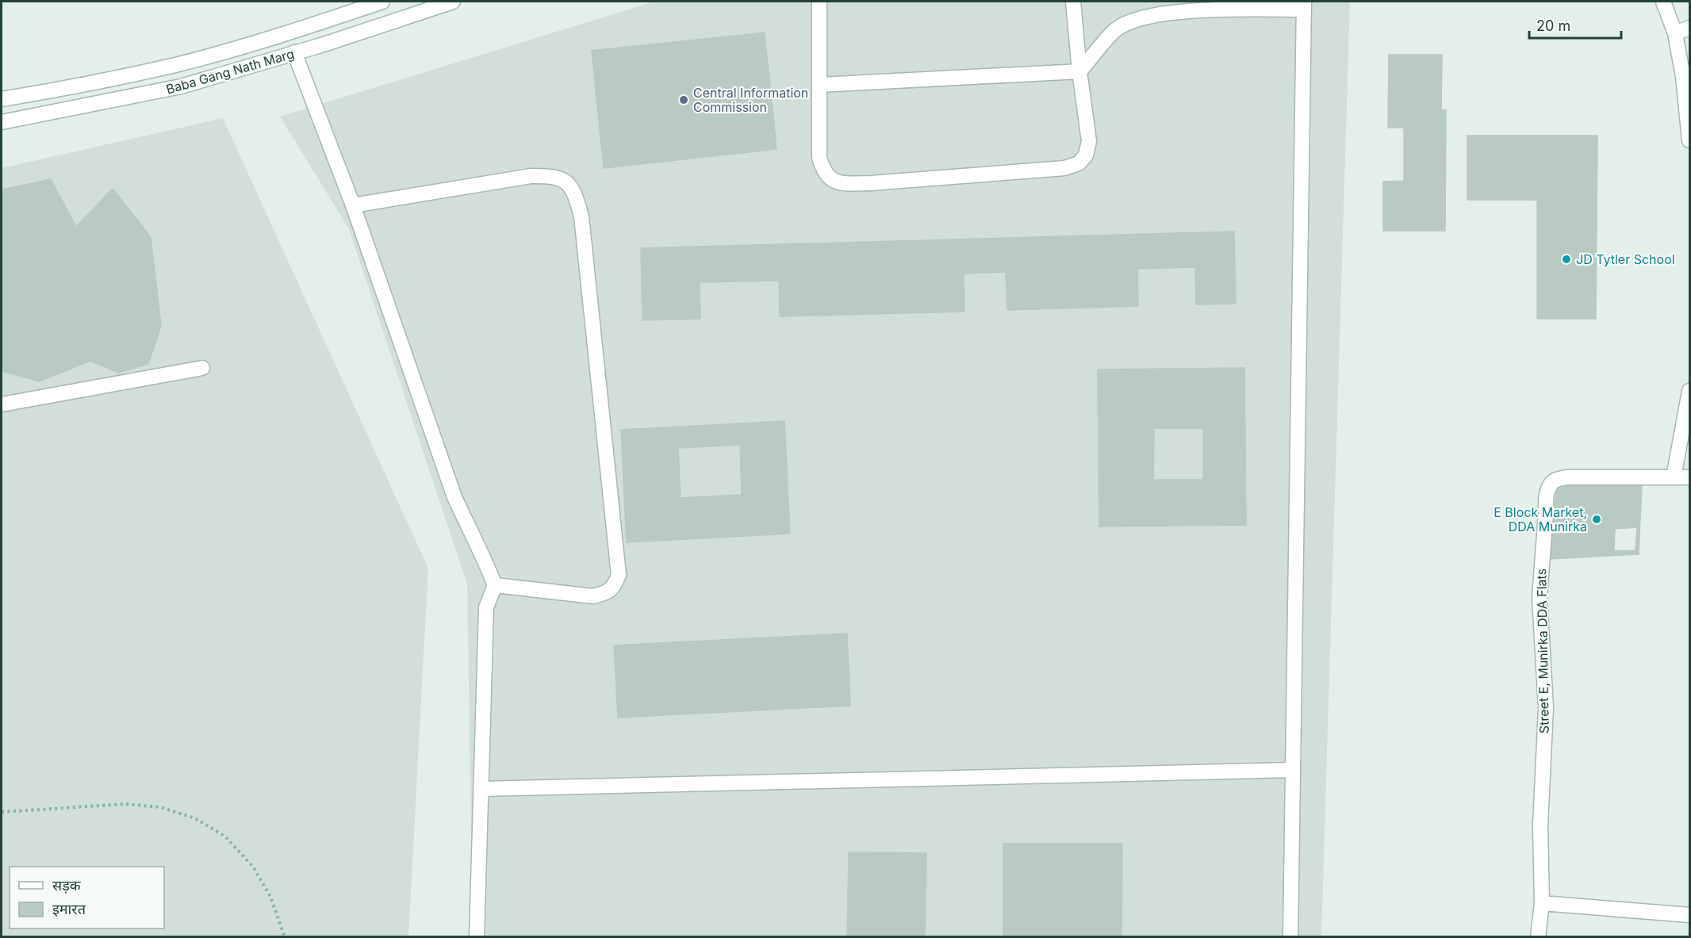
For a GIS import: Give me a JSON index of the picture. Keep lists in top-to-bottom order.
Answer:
{
  "streets": {
    "street": ["Baba Gang Nath Marg", "Street E, Munirka DDA Flats"]
  },
  "places": ["Central Information Commission", "JD Tytler School", "E Block Market, DDA Munirka"],
  "legend": ["सड़क", "इमारत"],
  "scale_bar": "20 m"
}
